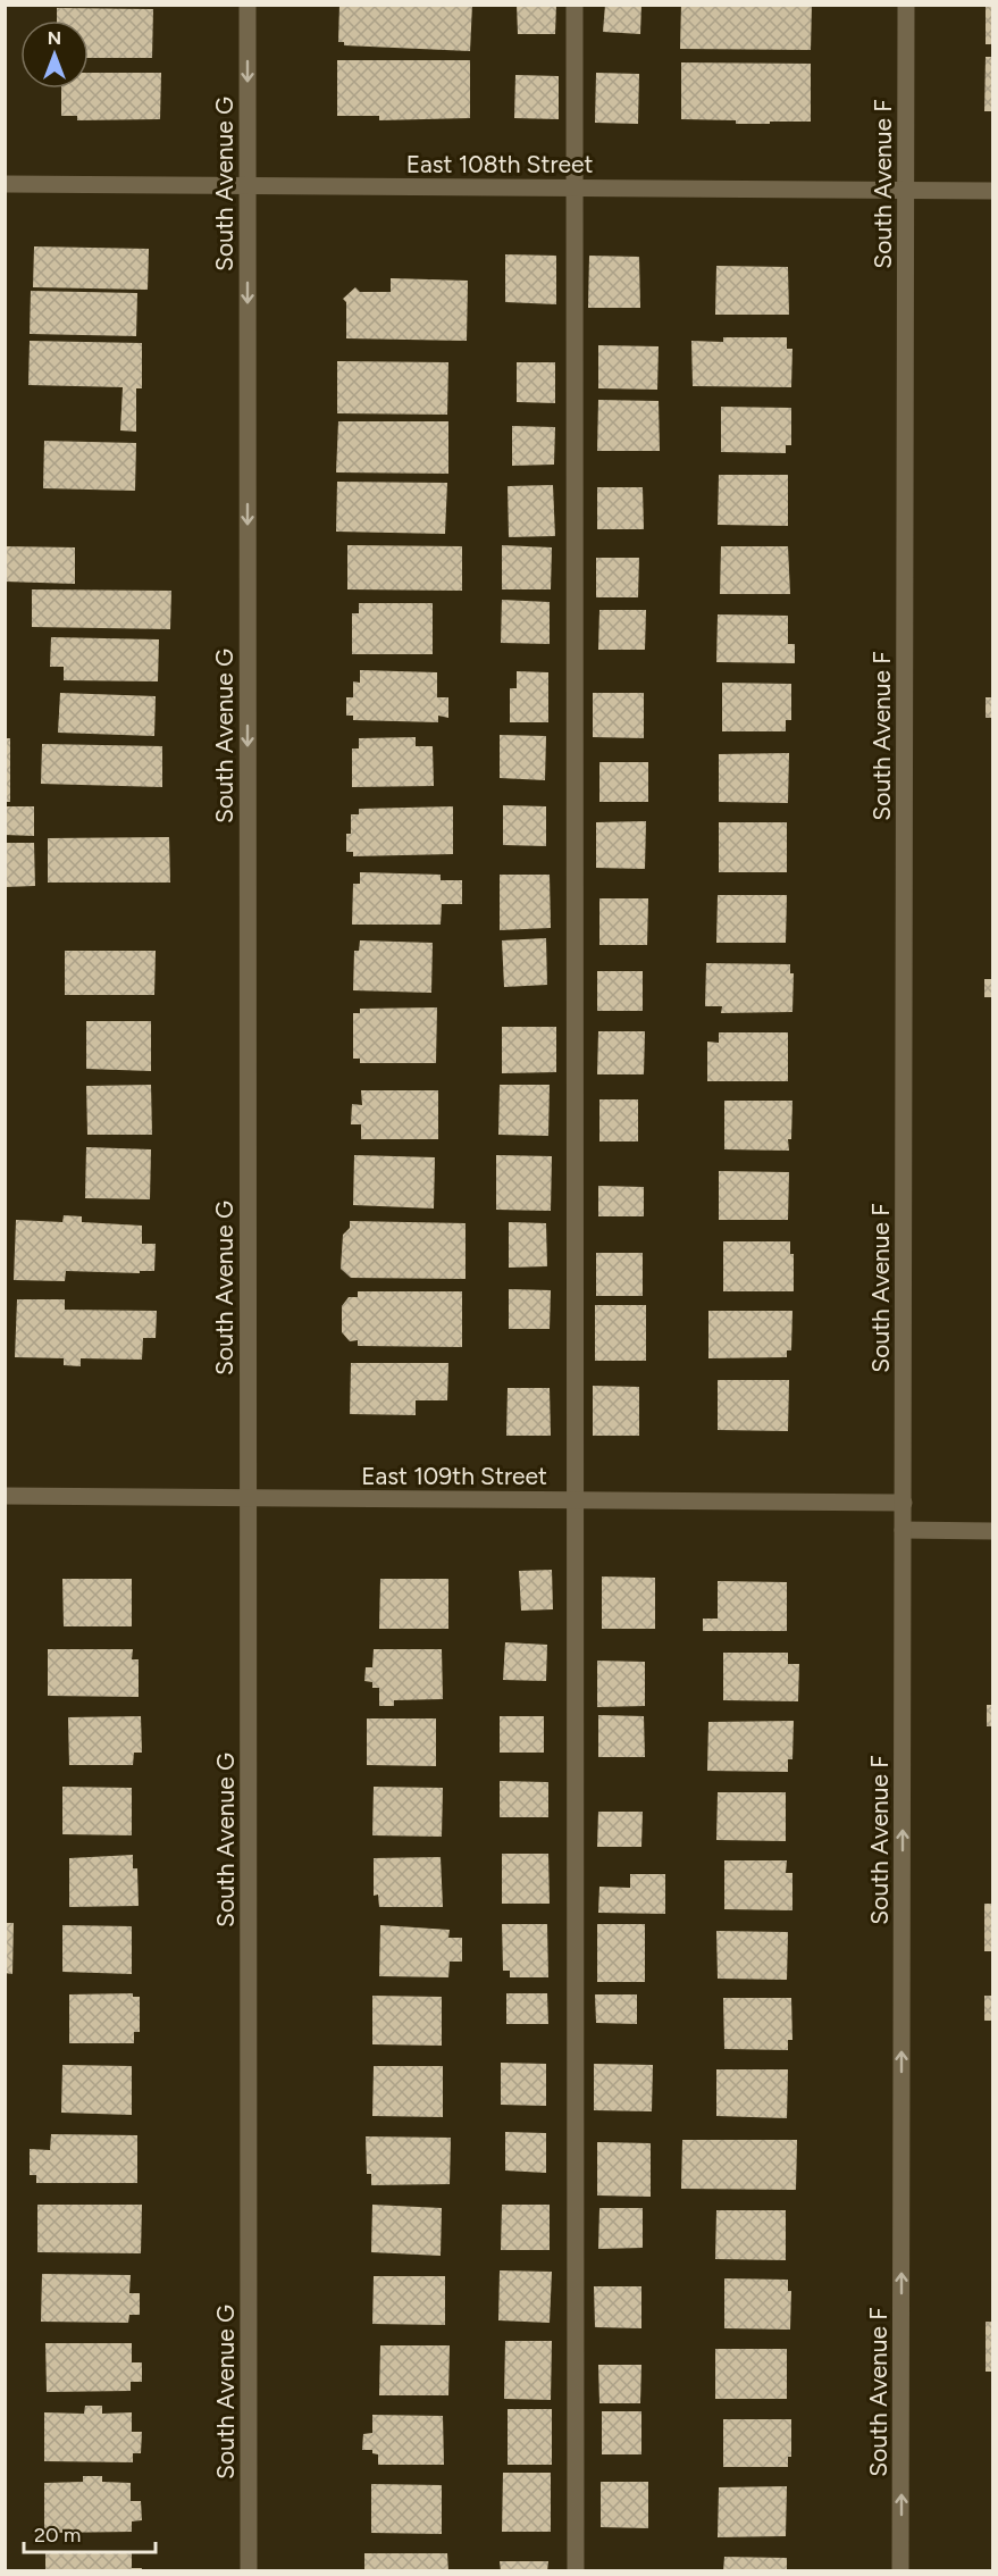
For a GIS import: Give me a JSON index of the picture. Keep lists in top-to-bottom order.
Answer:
{
  "streets": {
    "street": [
      "East 108th Street",
      "South Avenue G",
      "South Avenue F",
      "East 109th Street"
    ]
  },
  "crossings": [
    ["East 108th Street", "South Avenue G"],
    ["East 108th Street", "South Avenue F"],
    ["South Avenue G", "East 109th Street"],
    ["South Avenue F", "East 109th Street"]
  ],
  "one_way": ["South Avenue G", "South Avenue F"],
  "scale_bar": "20 m",
  "north": "top"
}
